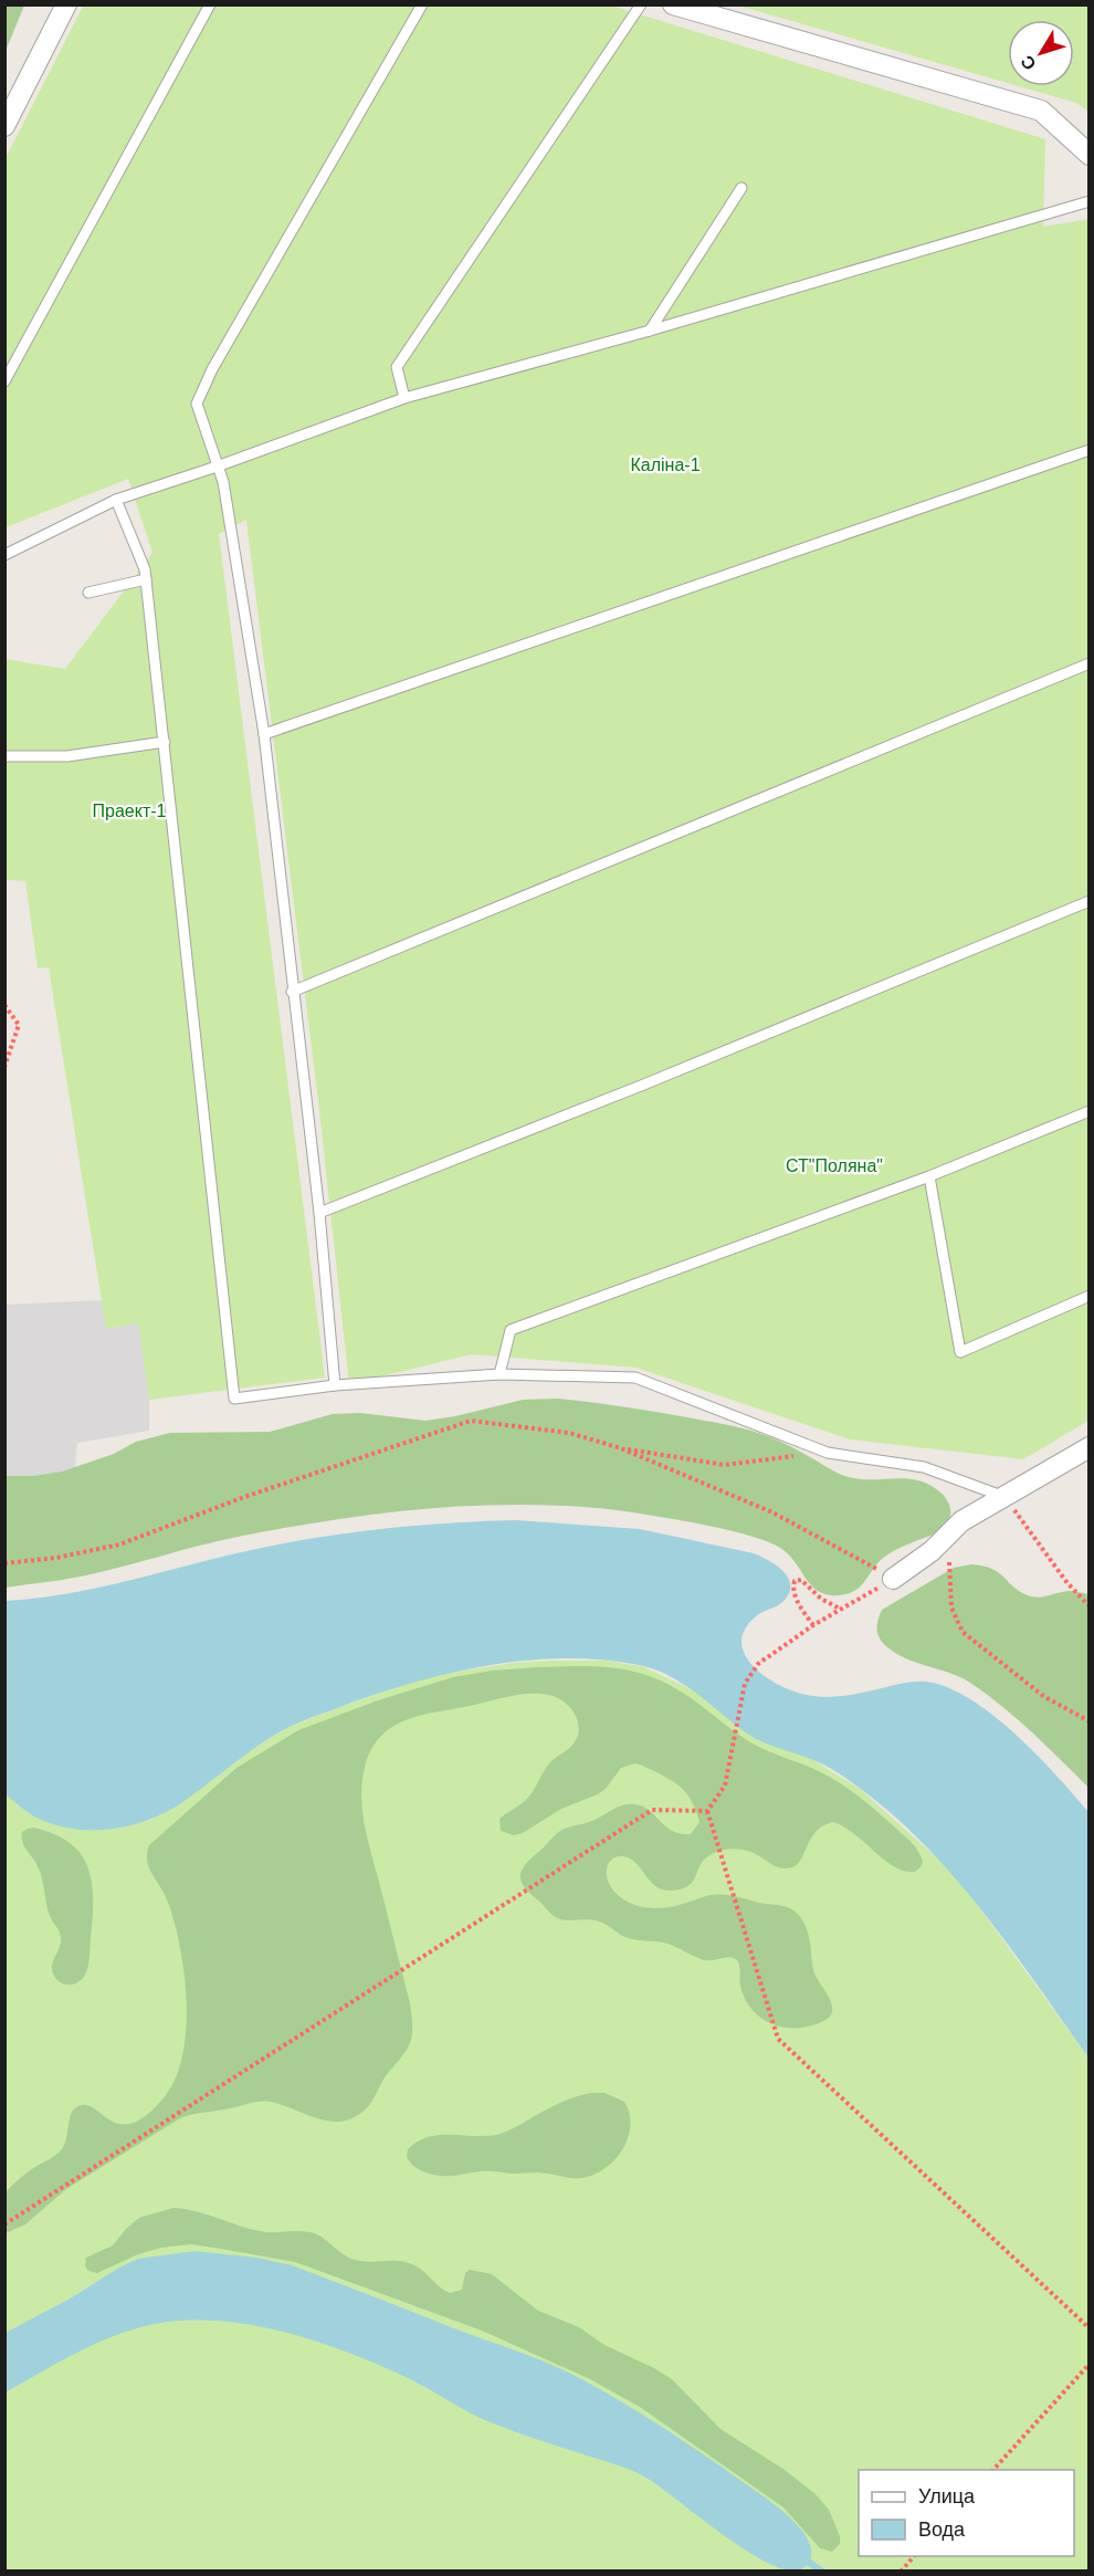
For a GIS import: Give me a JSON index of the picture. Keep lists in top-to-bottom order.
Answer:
{
  "parks": ["Каліна-1", "Праект-1", "СТ\"Поляна\""],
  "legend": ["Улица", "Вода"],
  "north": "bottom left"
}
